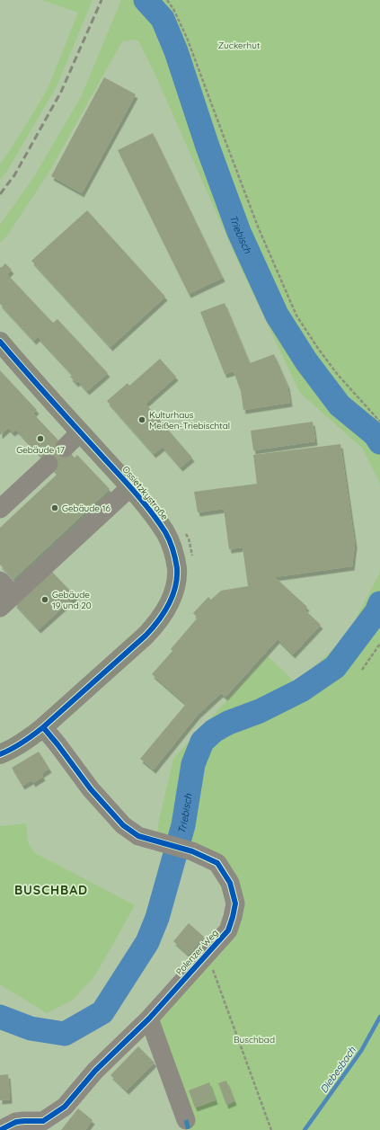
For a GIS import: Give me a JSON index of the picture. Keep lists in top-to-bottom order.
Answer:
{
  "streets": {
    "main road": ["Ossietzkystraße"],
    "street": ["Polenzer Weg"]
  },
  "crossings": [
    ["Ossietzkystraße", "Polenzer Weg"]
  ],
  "districts": ["BUSCHBAD"],
  "water": ["Triebisch", "Diebesbach"],
  "parks": ["Zuckerhut", "Buschbad"],
  "places": [
    "Kulturhaus Meißen-Triebischtal",
    "Gebäude 17",
    "Gebäude 16",
    "Gebäude 19 und 20"
  ]
}
